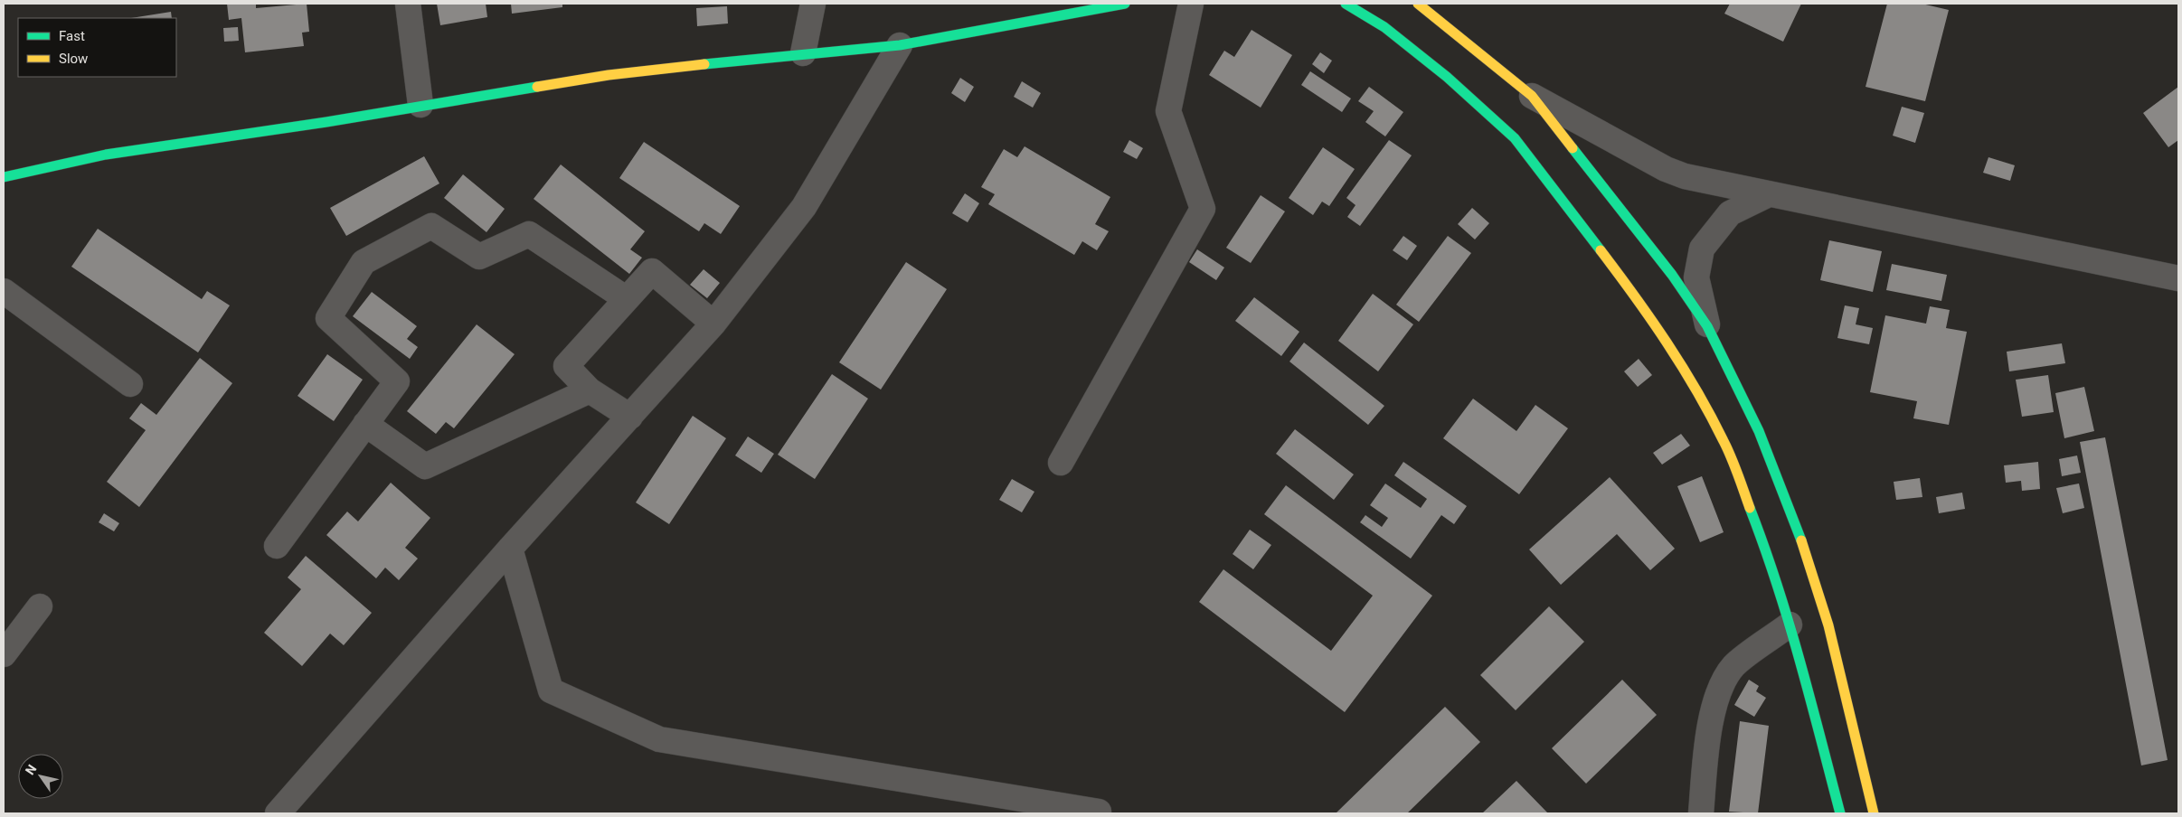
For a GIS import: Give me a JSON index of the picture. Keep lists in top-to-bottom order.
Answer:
{
  "legend": ["Fast", "Slow"],
  "north": "top left"
}
